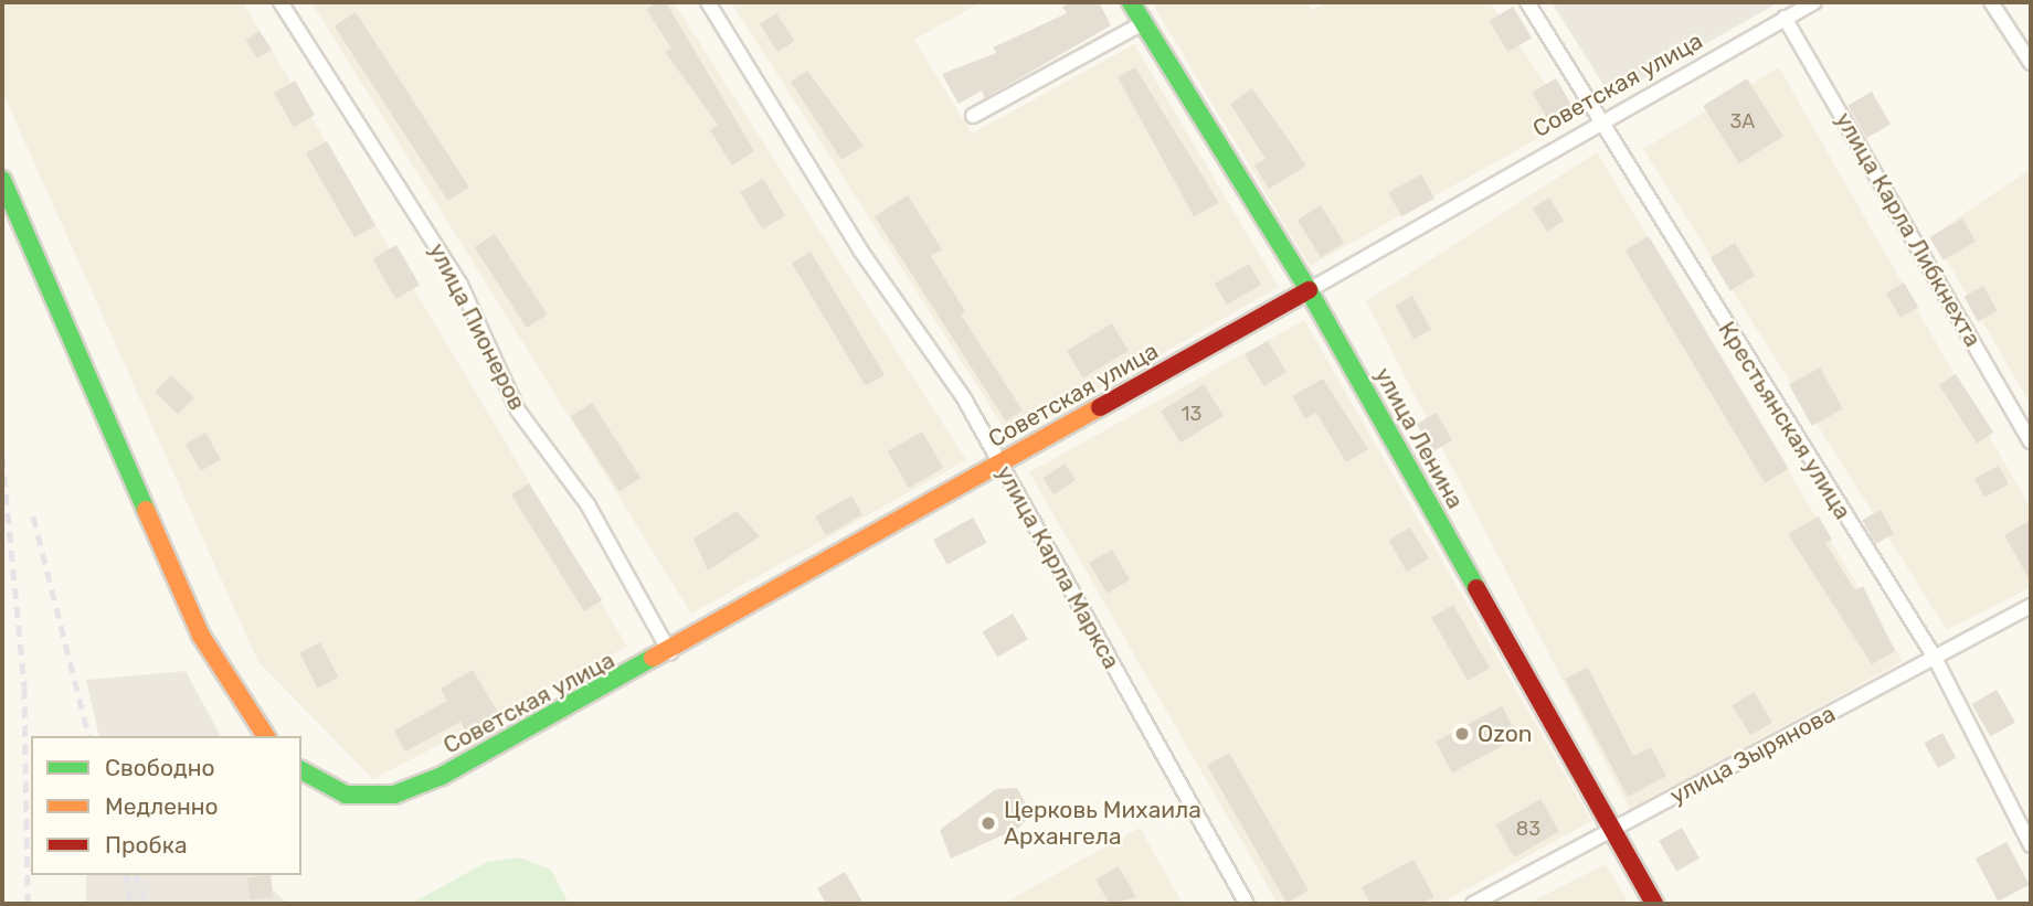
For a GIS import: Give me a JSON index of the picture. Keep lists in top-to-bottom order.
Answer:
{
  "streets": {
    "street": [
      "Советская улица",
      "улица Карла Либкнехта",
      "улица Пионеров",
      "Крестьянская улица",
      "улица Ленина",
      "улица Карла Маркса",
      "улица Зырянова"
    ]
  },
  "crossings": [
    ["Советская улица", "улица Карла Либкнехта"],
    ["Советская улица", "улица Пионеров"],
    ["Советская улица", "Крестьянская улица"],
    ["Советская улица", "улица Ленина"],
    ["Советская улица", "улица Карла Маркса"],
    ["Крестьянская улица", "улица Зырянова"],
    ["улица Ленина", "улица Зырянова"]
  ],
  "places": ["Ozon", "Церковь Михаила Архангела"],
  "house_numbers": ["3А", "13", "83"],
  "legend": ["Свободно", "Медленно", "Пробка"]
}
